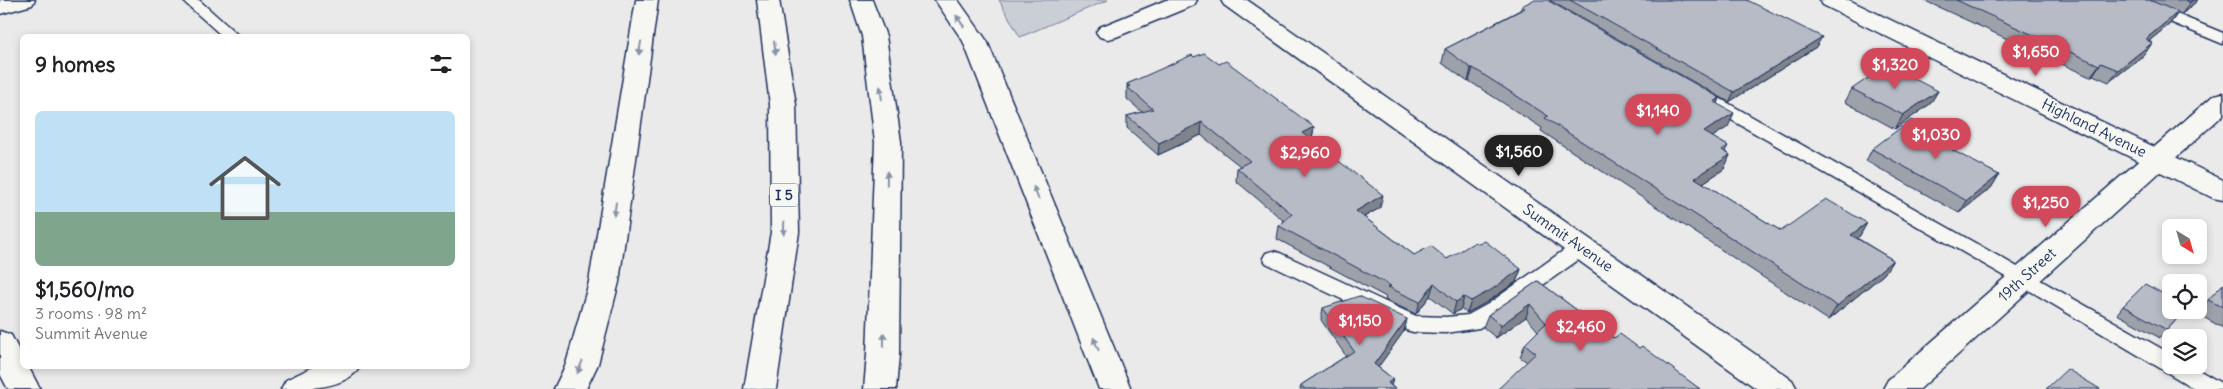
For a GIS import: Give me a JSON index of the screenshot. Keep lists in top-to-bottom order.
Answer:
{
  "streets": {
    "main road": [
      "Highland Avenue",
      "I 5",
      "Summit Avenue",
      "19th Street"
    ]
  },
  "crossings": [
    ["Highland Avenue", "19th Street"]
  ],
  "north": "bottom right",
  "page": {
    "heading": "9 homes",
    "price": [
      "$1,650",
      "$1,320",
      "$1,140",
      "$1,030",
      "$1,560",
      "$2,960",
      "$1,250",
      "$1,150",
      "$2,460"
    ],
    "list": [
      {
        "name": "$1,560/mo",
        "note": "3 rooms · 98 m² · Summit Avenue"
      }
    ]
  }
}
